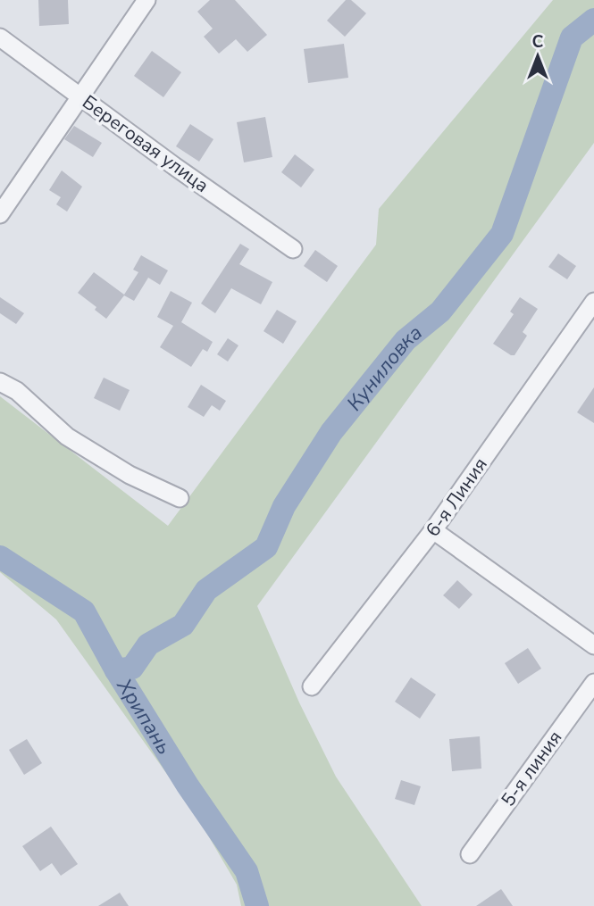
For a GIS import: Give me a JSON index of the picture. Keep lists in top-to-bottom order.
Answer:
{
  "streets": {
    "street": ["Береговая улица", "6-я Линия", "5-я линия"]
  },
  "water": ["Куниловка", "Хрипань"],
  "north": "top"
}
